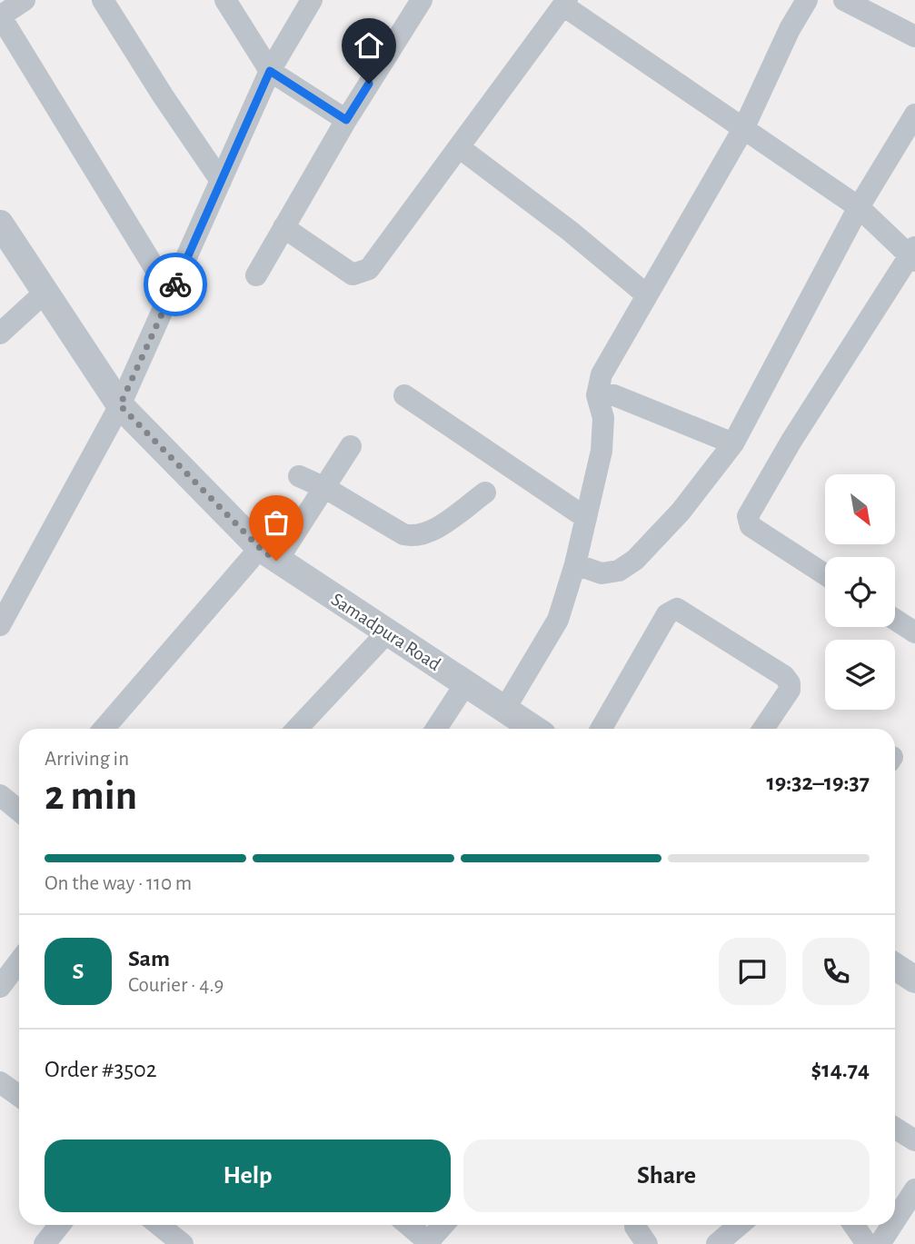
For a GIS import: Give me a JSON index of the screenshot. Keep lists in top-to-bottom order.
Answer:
{
  "streets": {
    "street": ["Samadpura Road"]
  },
  "north": "bottom right",
  "page": {
    "heading": ["2 min", "Arriving in", "19:32–19:37"],
    "panel": [
      "Sam",
      "Courier · 4.9",
      "Order #3502",
      "$14.74"
    ],
    "bar": "On the way · 110 m",
    "round": "S",
    "buttons": ["Help", "Share"]
  }
}
